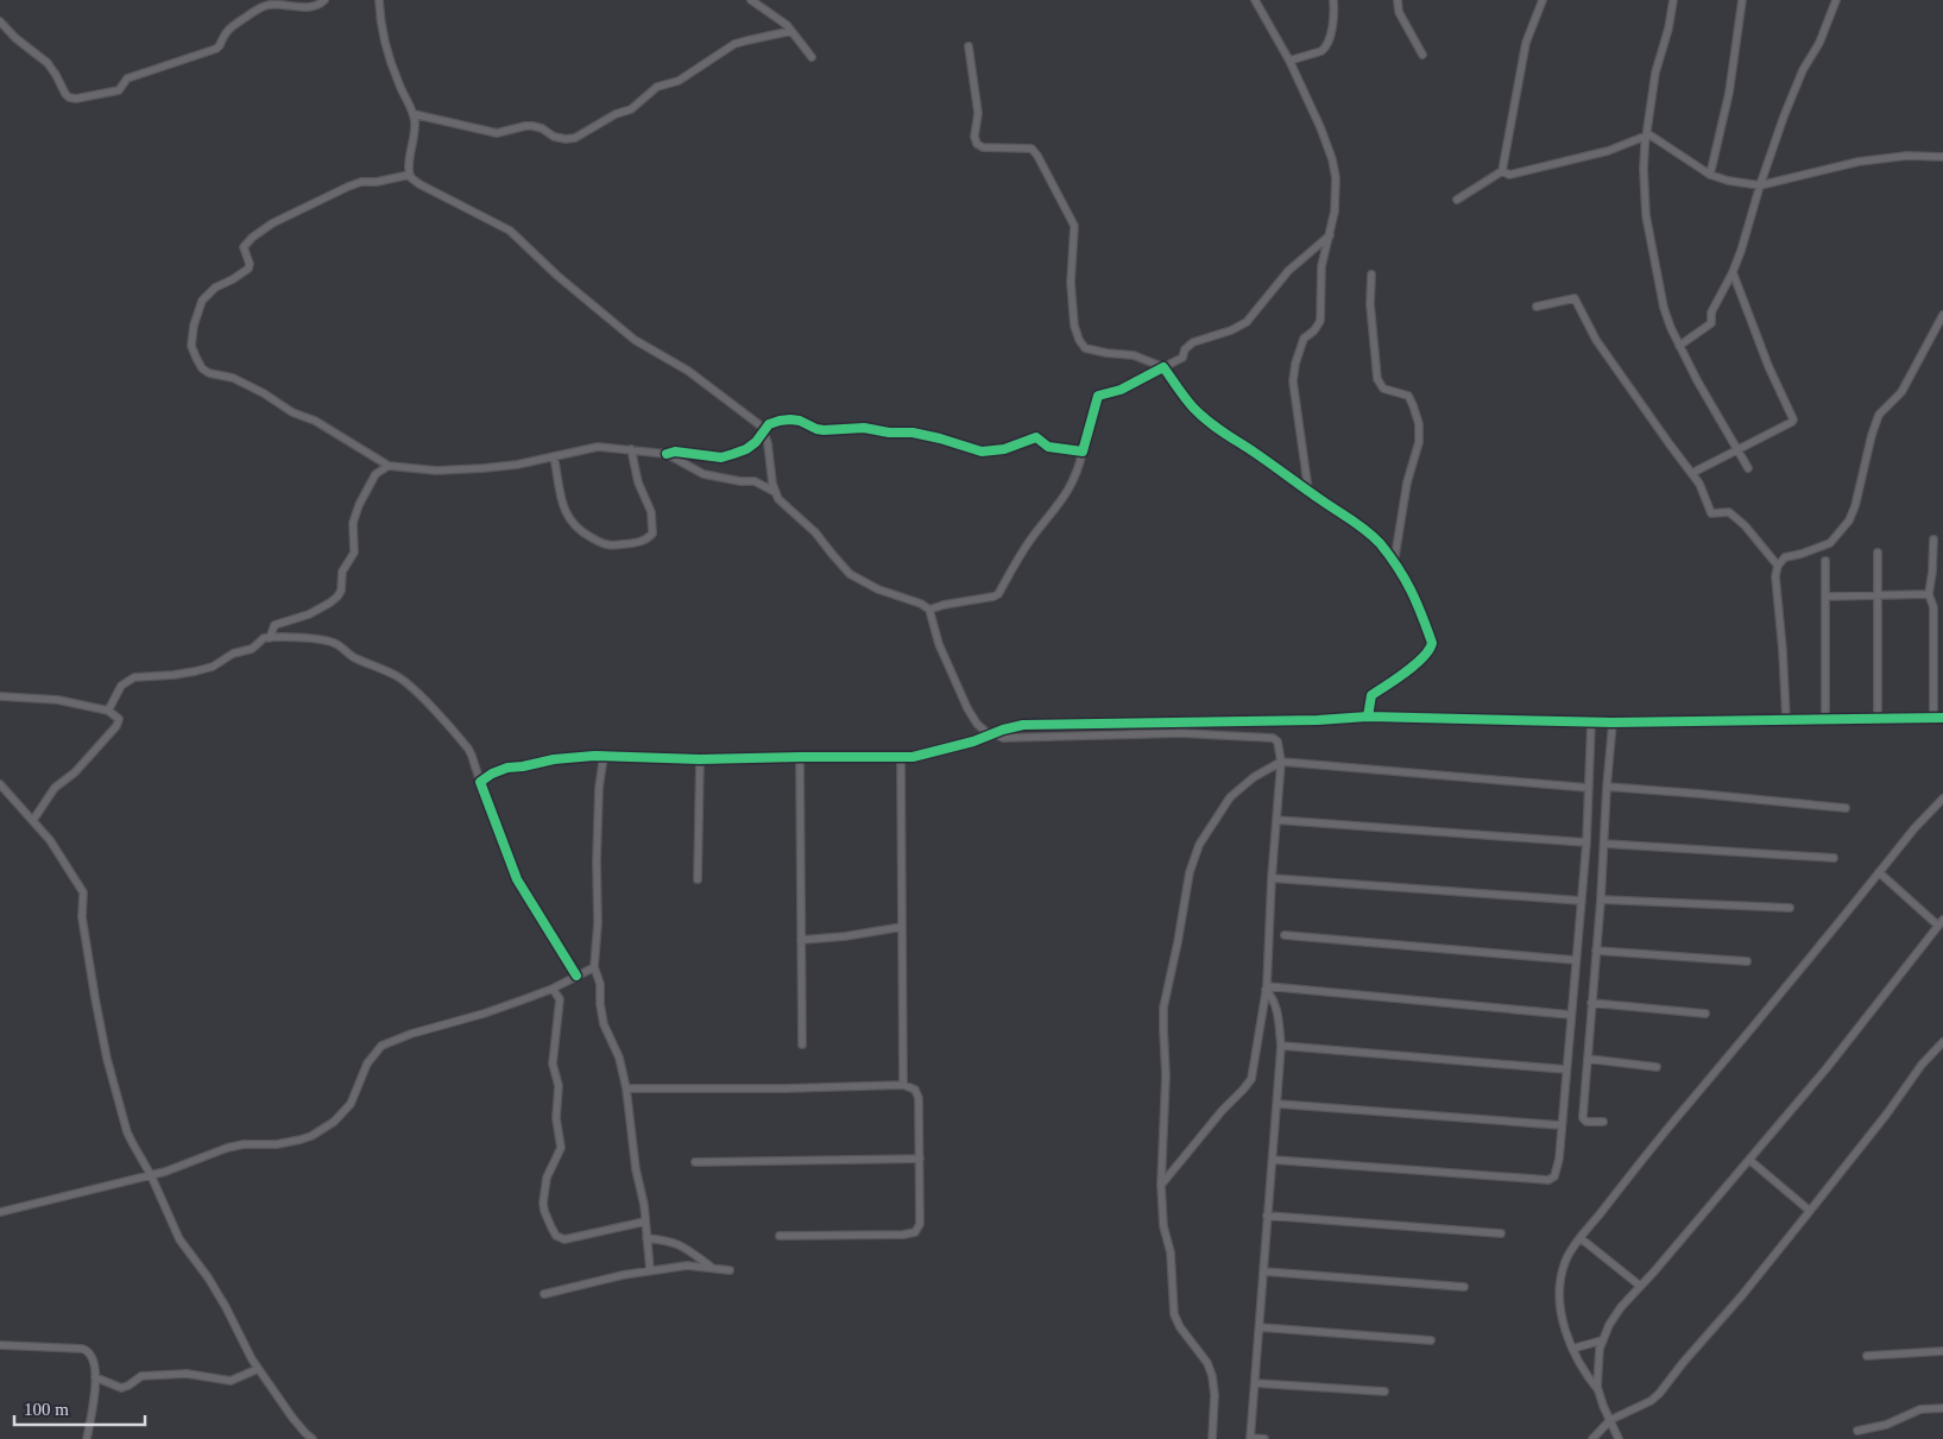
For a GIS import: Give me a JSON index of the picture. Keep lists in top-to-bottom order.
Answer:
{
  "scale_bar": "100 m"
}
